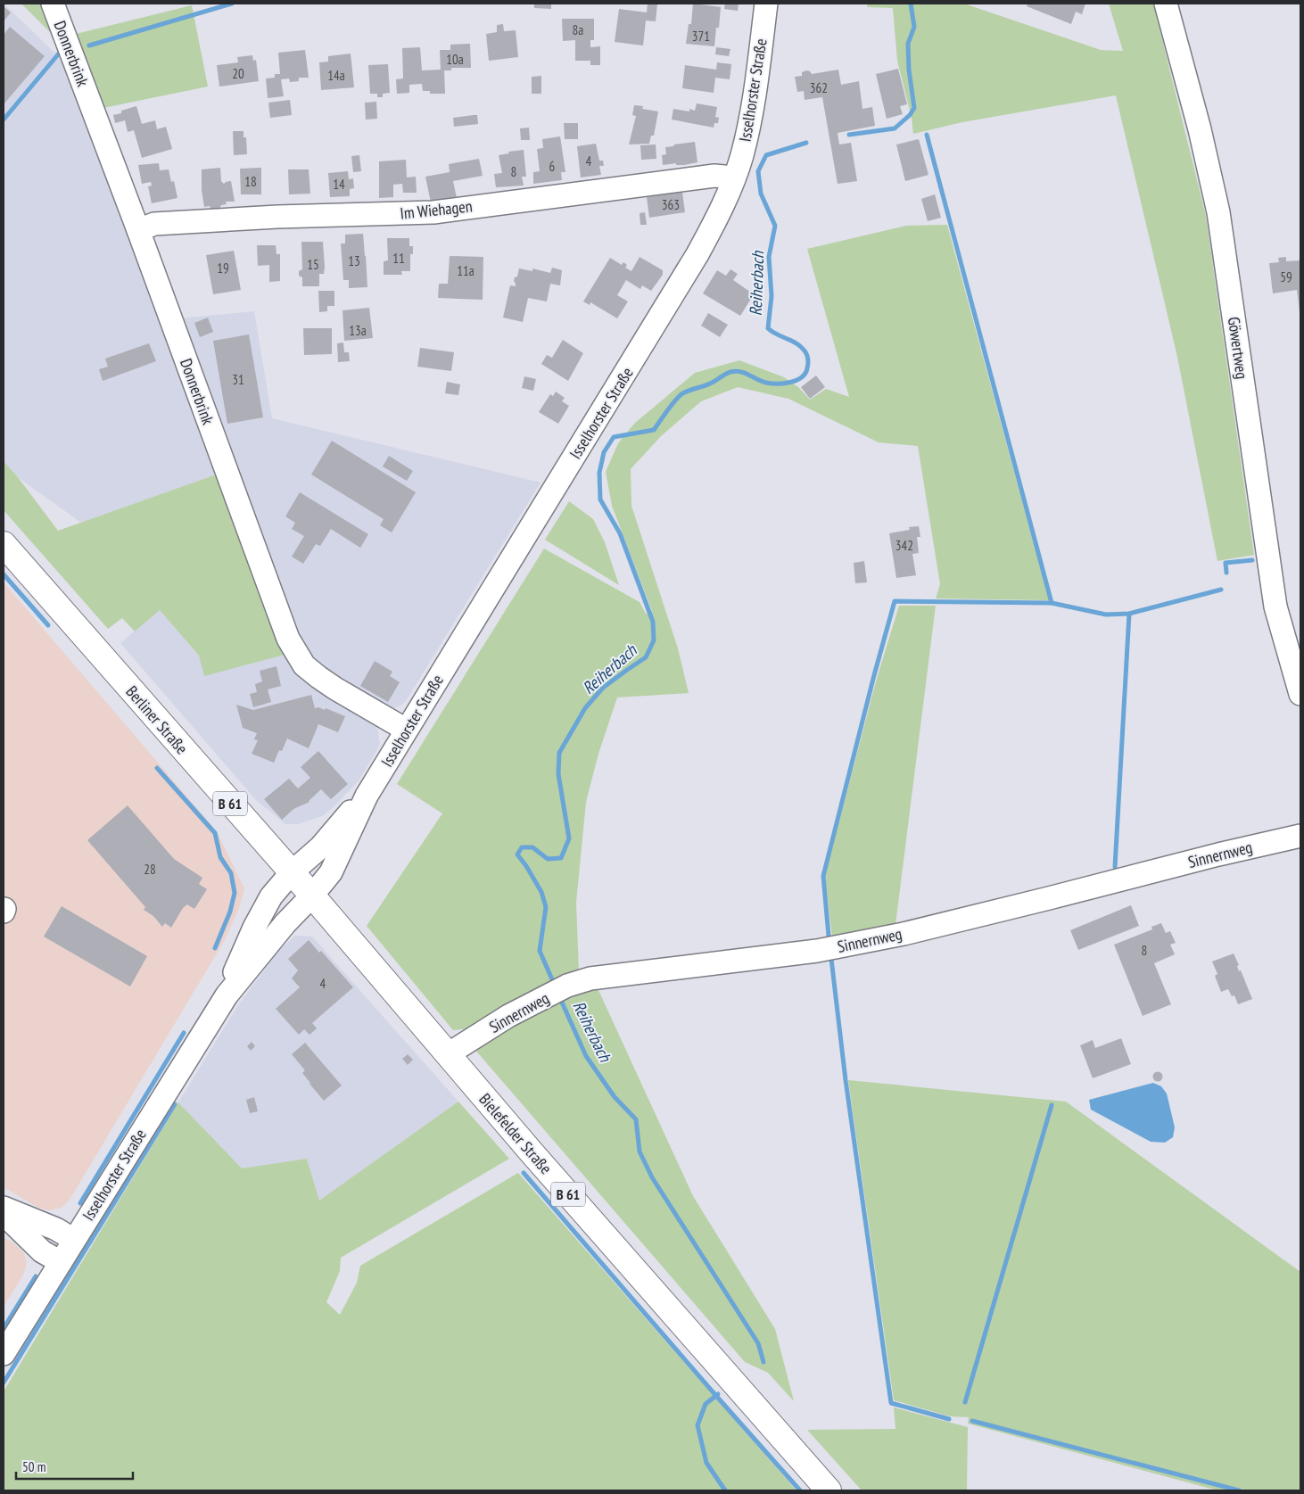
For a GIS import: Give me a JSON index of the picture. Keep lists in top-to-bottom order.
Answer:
{
  "streets": {
    "main road": ["Berliner Straße", "B 61", "Bielefelder Straße"],
    "street": [
      "Donnerbrink",
      "Isselhorster Straße",
      "Im Wiehagen",
      "Göwertweg",
      "Sinnernweg"
    ]
  },
  "crossings": [
    ["Donnerbrink", "Isselhorster Straße"],
    ["Donnerbrink", "Im Wiehagen"],
    ["Isselhorster Straße", "Im Wiehagen"],
    ["Isselhorster Straße", "Berliner Straße"],
    ["Isselhorster Straße", "Bielefelder Straße"],
    ["Berliner Straße", "Bielefelder Straße"],
    ["Sinnernweg", "Bielefelder Straße"]
  ],
  "water": ["Reiherbach"],
  "house_numbers": [
    "8a",
    "371",
    "10a",
    "20",
    "14a",
    "362",
    "4",
    "6",
    "8",
    "18",
    "14",
    "363",
    "11",
    "13",
    "15",
    "19",
    "11a",
    "59",
    "13a",
    "31",
    "342",
    "28",
    "8",
    "4"
  ],
  "scale_bar": "50 m"
}
